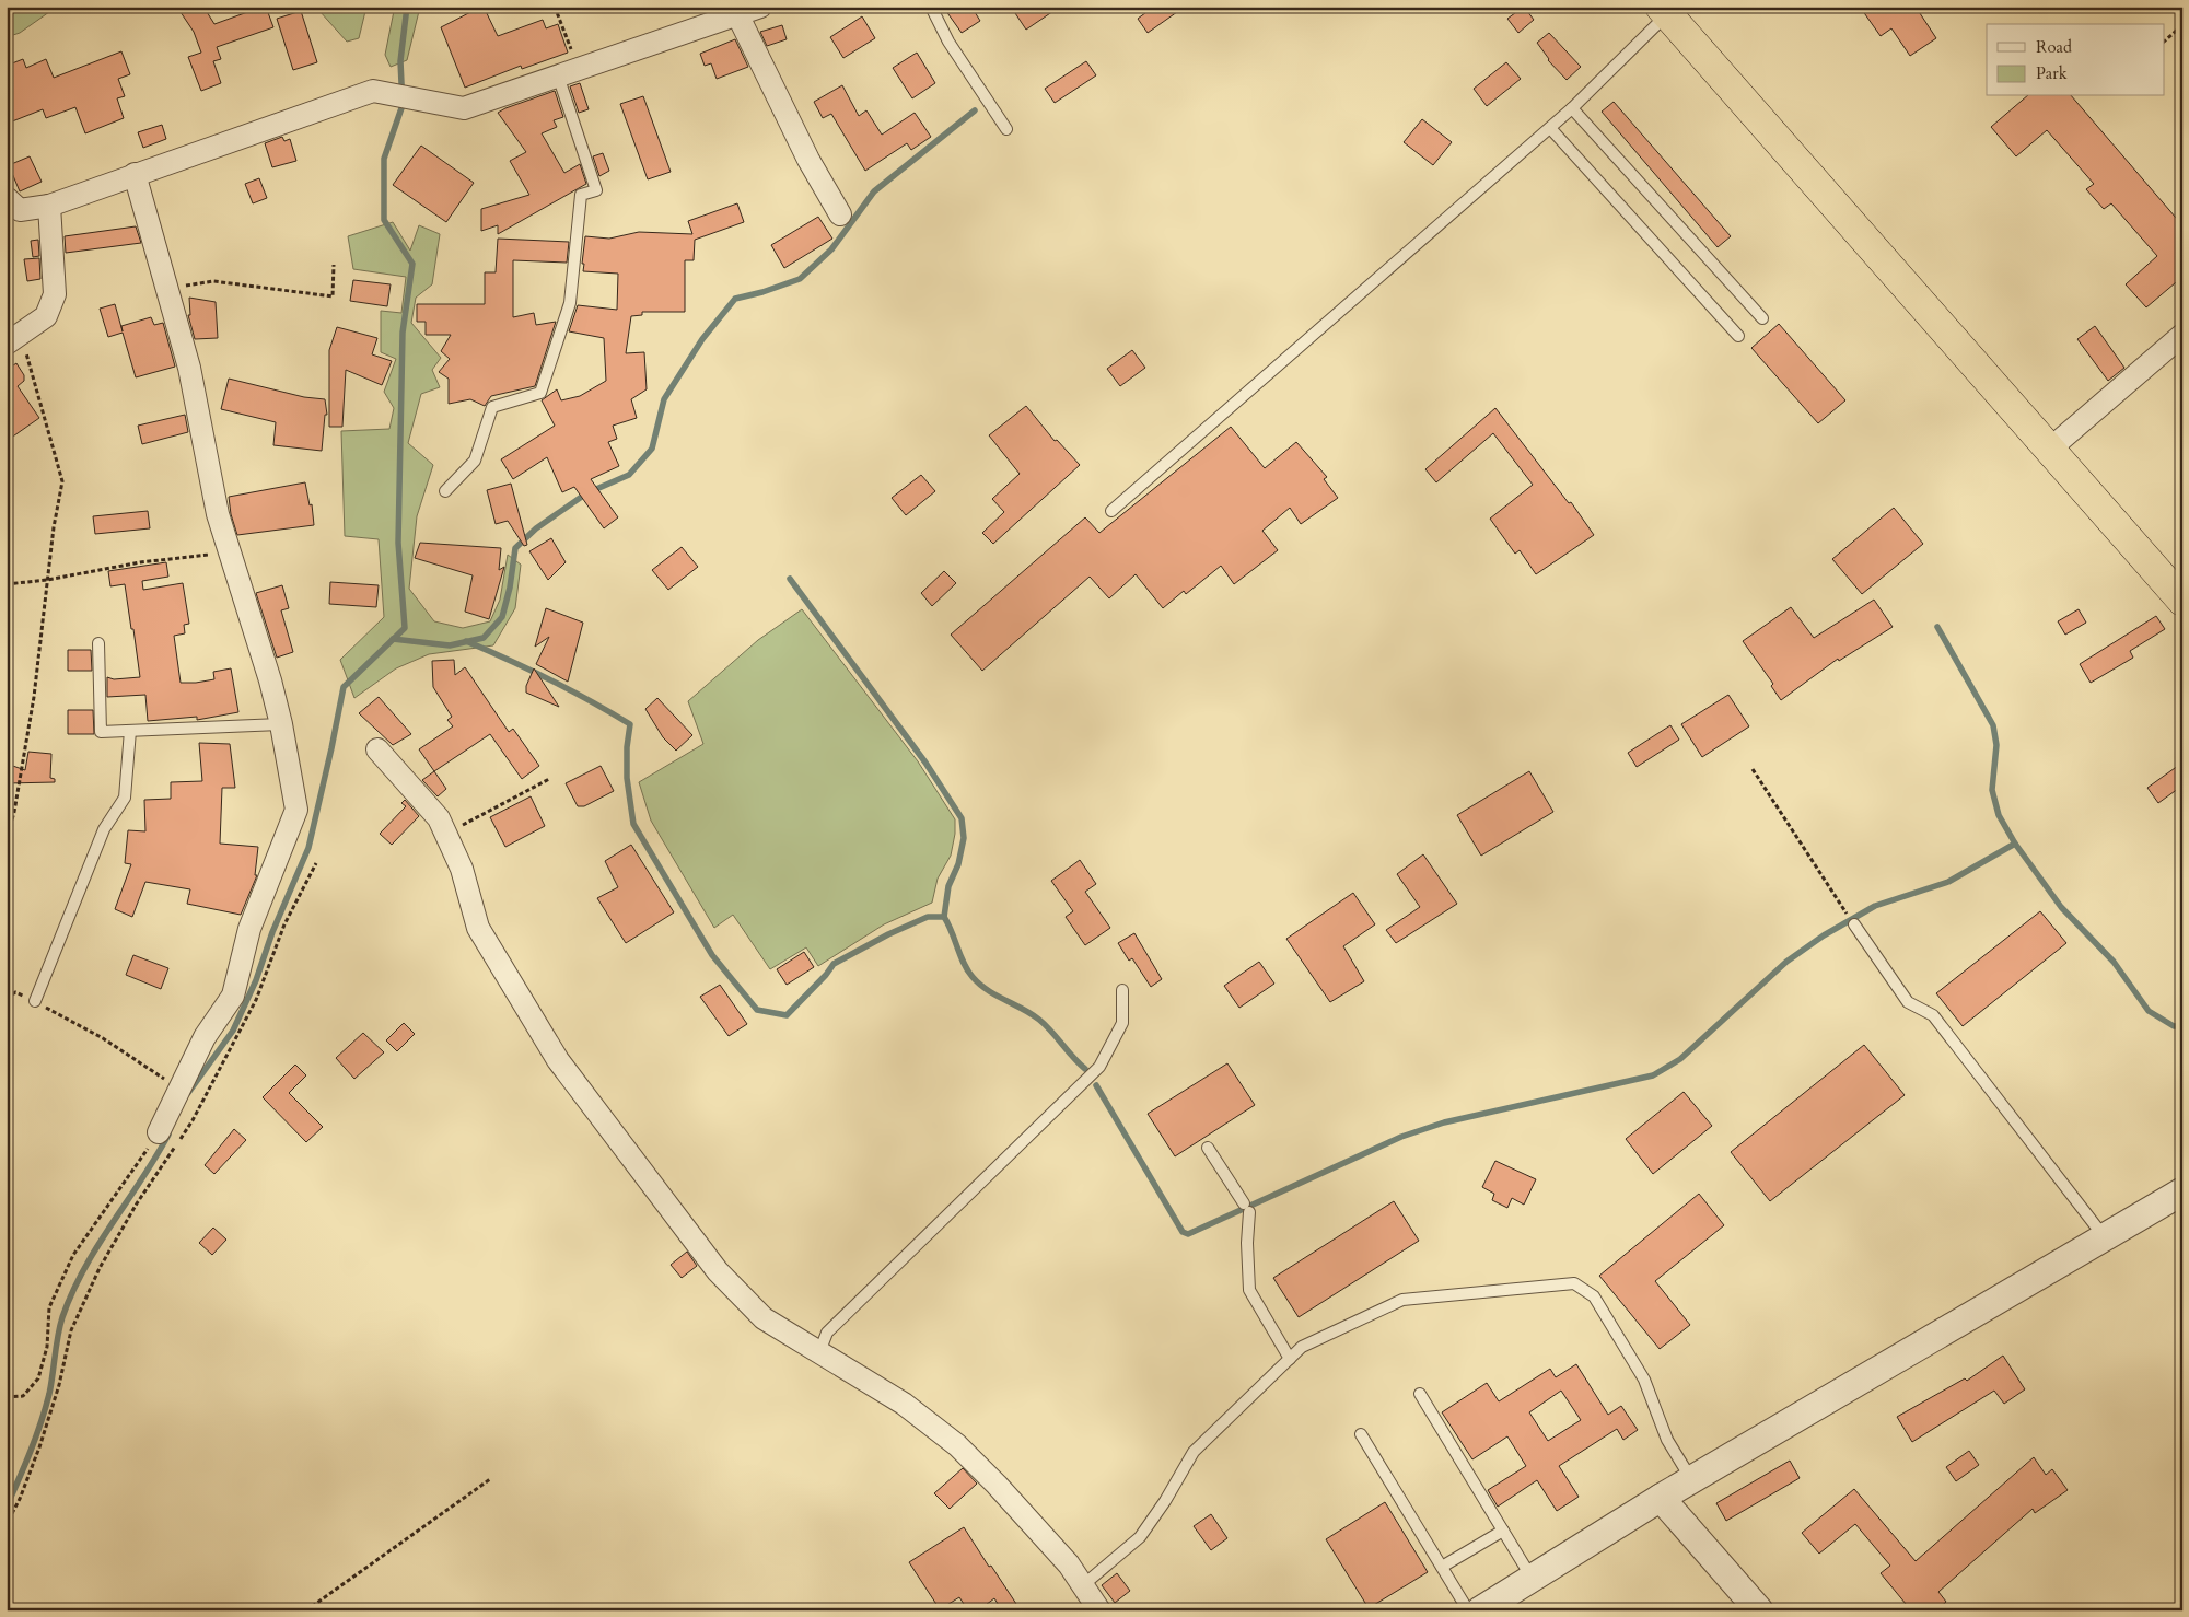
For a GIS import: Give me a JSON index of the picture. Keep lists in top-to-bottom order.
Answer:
{
  "legend": ["Road", "Park"]
}
